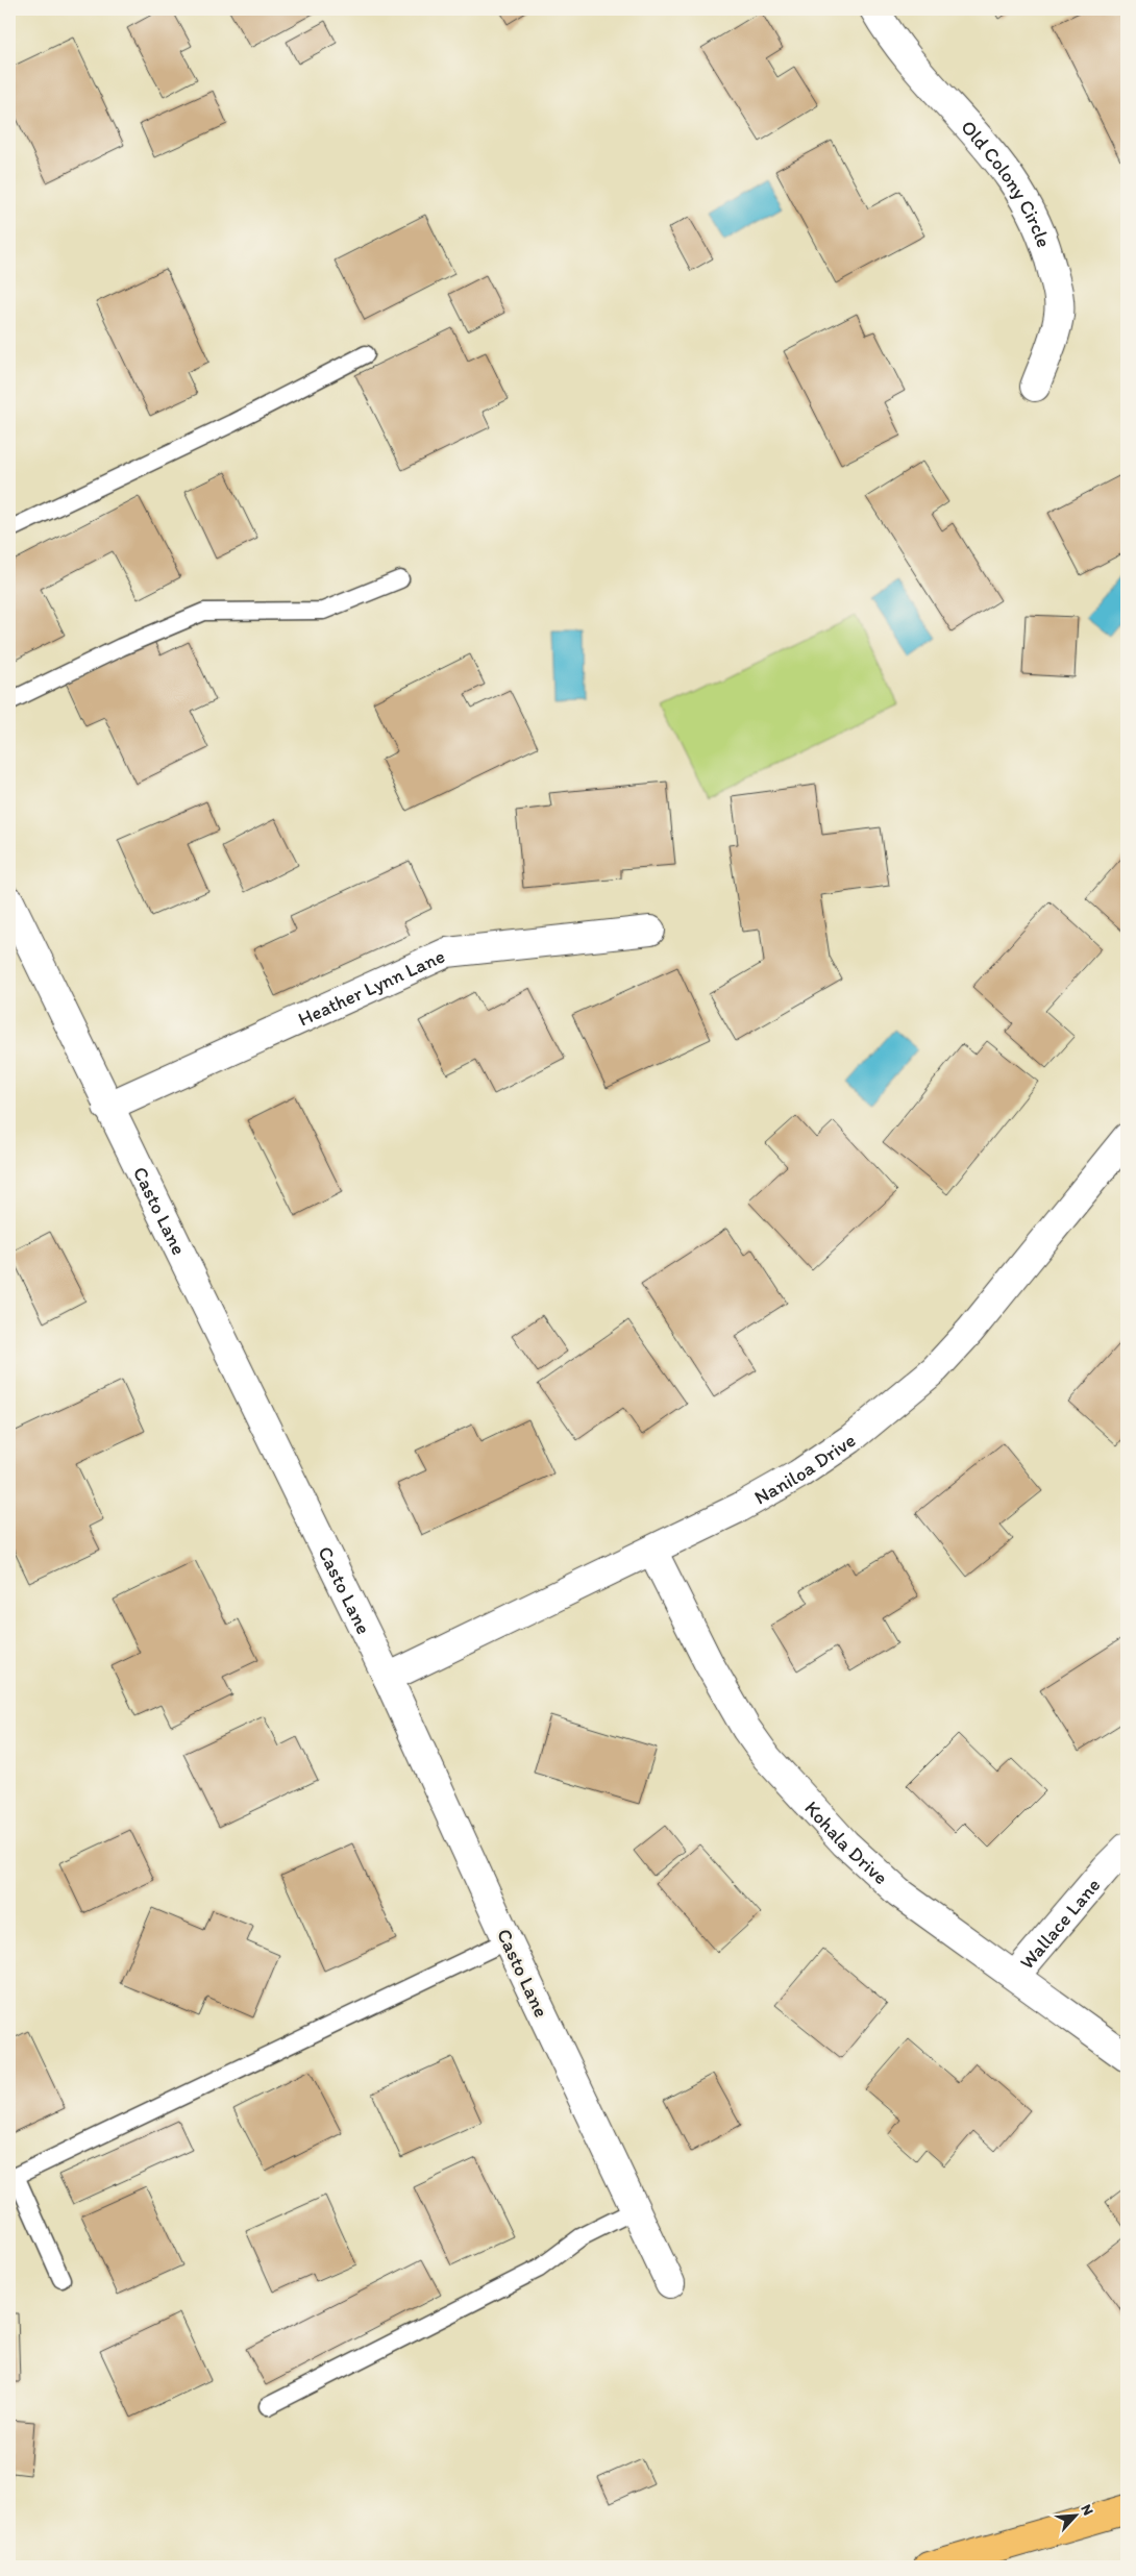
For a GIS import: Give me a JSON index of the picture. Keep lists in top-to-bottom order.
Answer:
{
  "streets": {
    "street": [
      "Old Colony Circle",
      "Heather Lynn Lane",
      "Casto Lane",
      "Naniloa Drive",
      "Kohala Drive",
      "Wallace Lane"
    ]
  },
  "crossings": [
    ["Heather Lynn Lane", "Casto Lane"],
    ["Casto Lane", "Naniloa Drive"],
    ["Naniloa Drive", "Kohala Drive"],
    ["Kohala Drive", "Wallace Lane"]
  ],
  "north": "top right"
}
